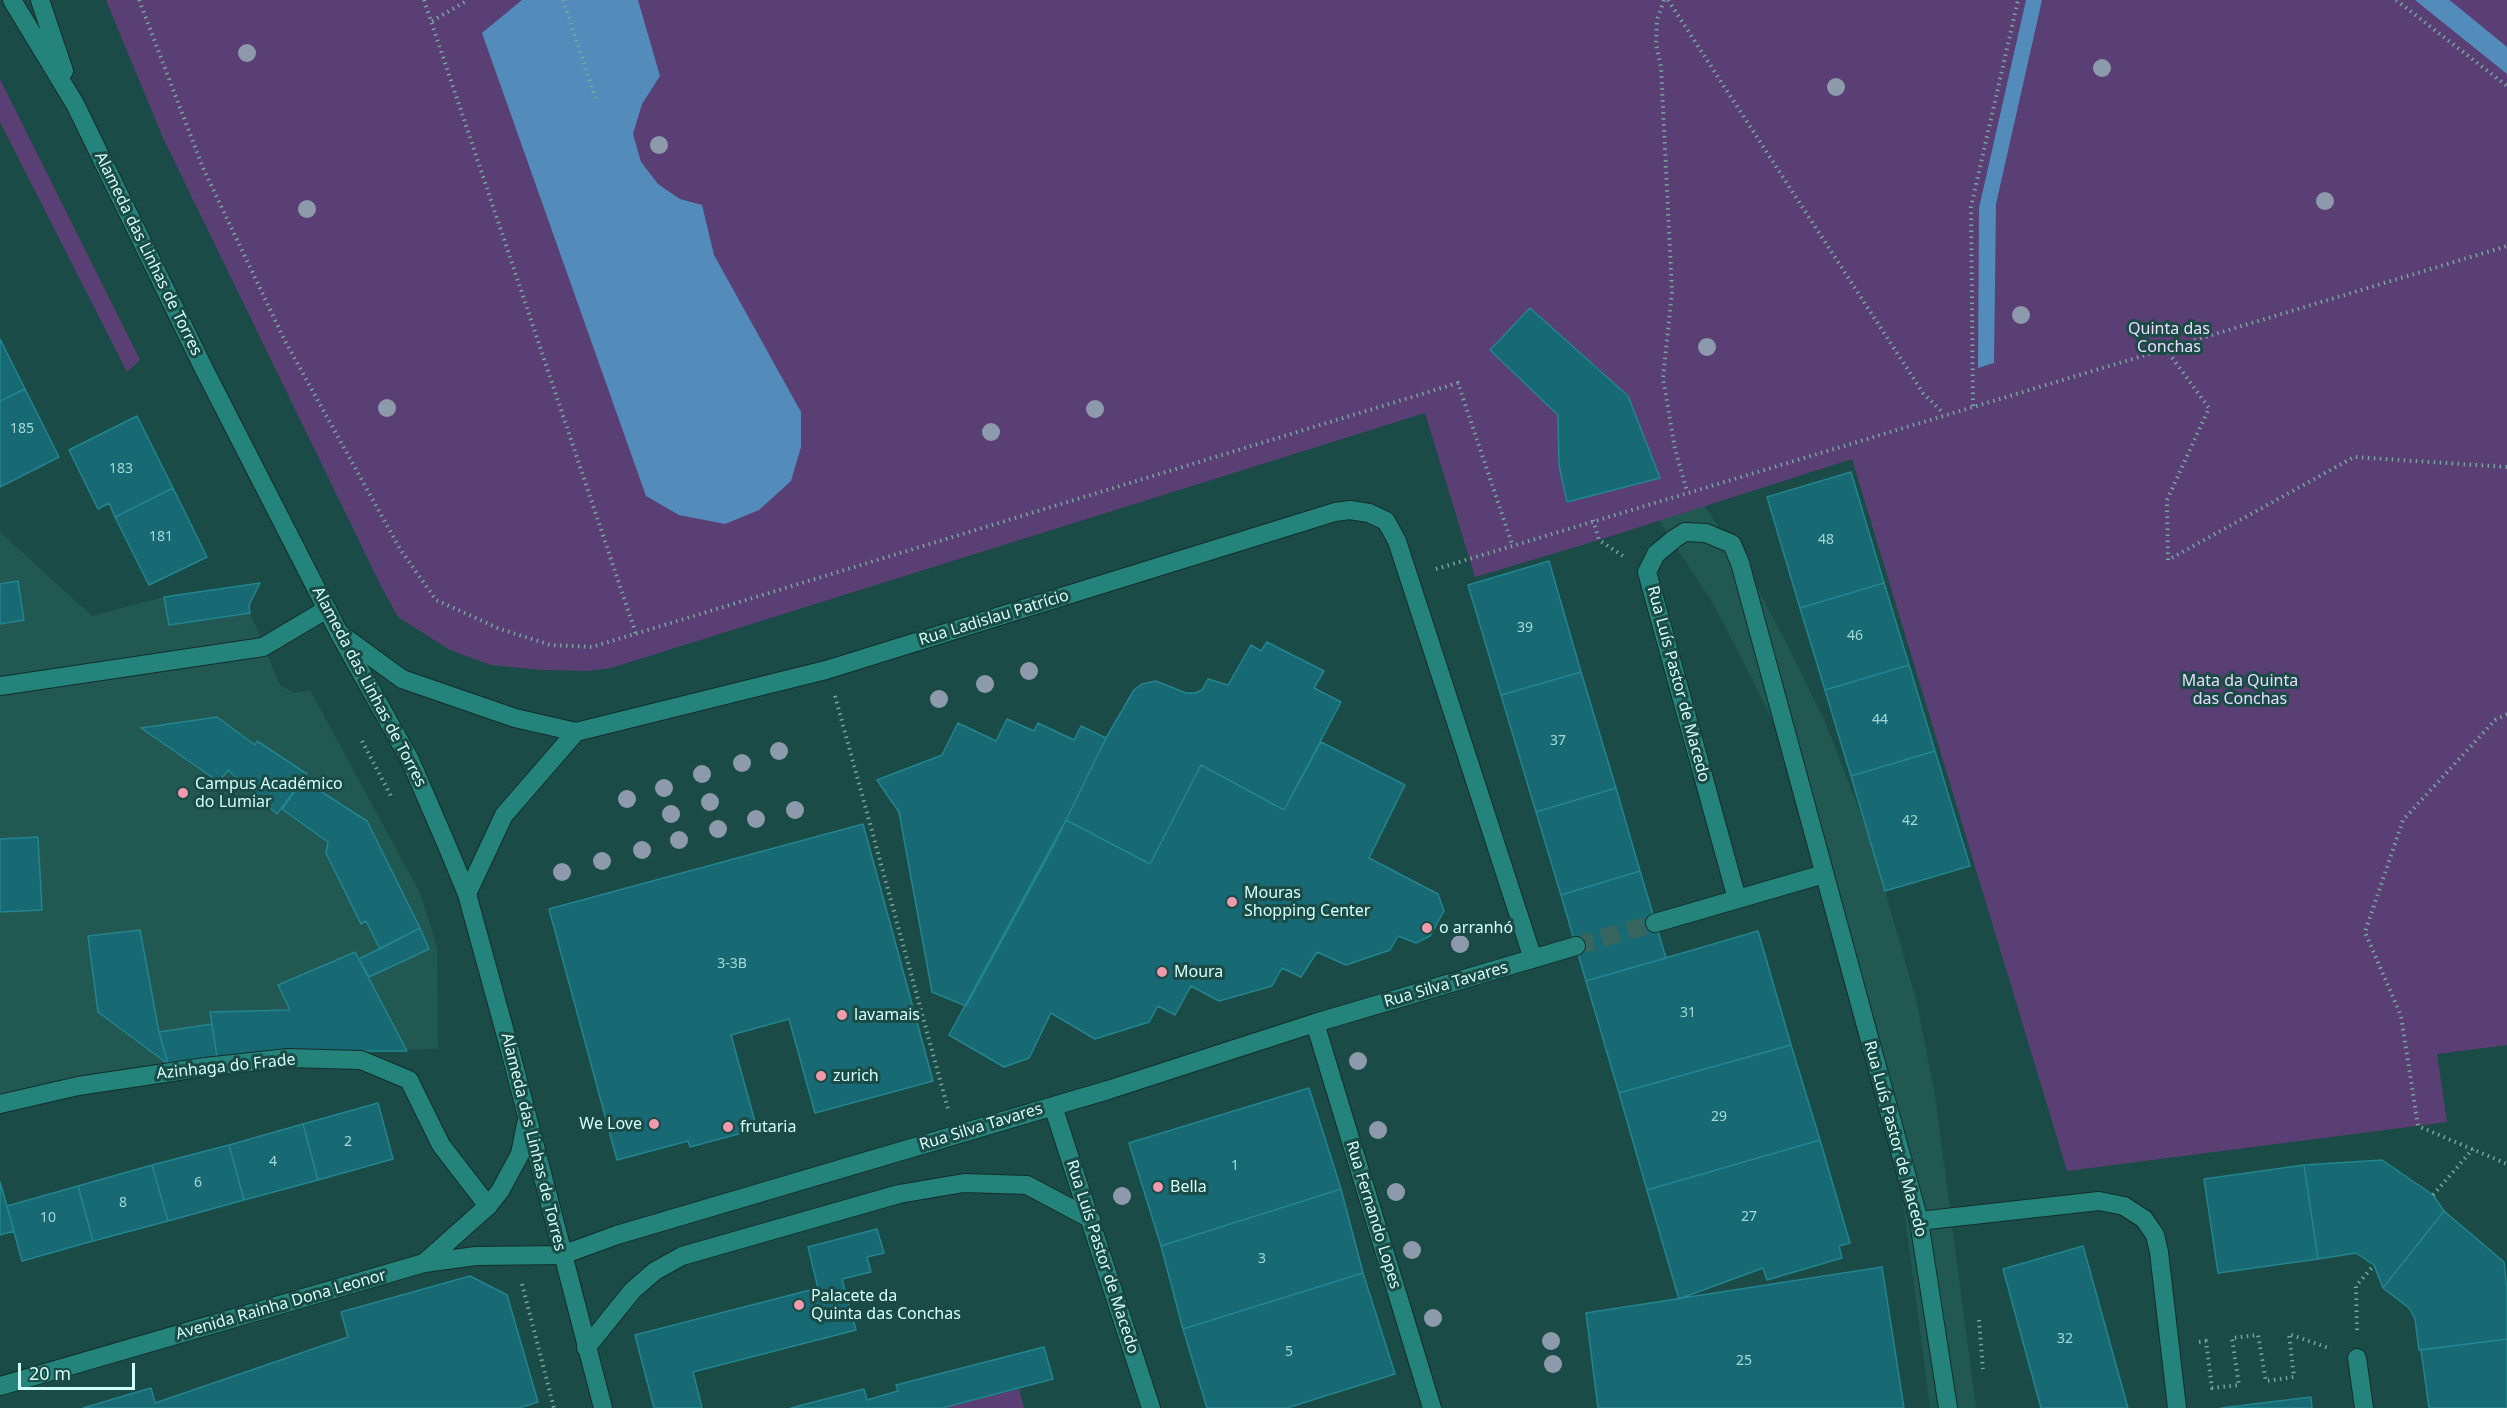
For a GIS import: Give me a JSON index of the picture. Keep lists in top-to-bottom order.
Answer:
{
  "streets": {
    "street": [
      "Alameda das Linhas de Torres",
      "Rua Ladislau Patrício",
      "Rua Luís Pastor de Macedo",
      "Rua Silva Tavares",
      "Azinhaga do Frade",
      "Rua Fernando Lopes",
      "Avenida Rainha Dona Leonor"
    ]
  },
  "crossings": [
    ["Alameda das Linhas de Torres", "Rua Ladislau Patrício"],
    ["Alameda das Linhas de Torres", "Rua Silva Tavares"],
    ["Rua Luís Pastor de Macedo", "Rua Silva Tavares"],
    ["Rua Silva Tavares", "Rua Fernando Lopes"],
    ["Rua Silva Tavares", "Avenida Rainha Dona Leonor"]
  ],
  "parks": ["Quinta das Conchas", "Mata da Quinta das Conchas"],
  "places": [
    "Campus Académico do Lumiar",
    "Mouras Shopping Center",
    "o arranhó",
    "Moura",
    "lavamais",
    "zurich",
    "We Love",
    "frutaria",
    "Bella",
    "Palacete da Quinta das Conchas"
  ],
  "house_numbers": [
    "185",
    "183",
    "181",
    "48",
    "39",
    "46",
    "44",
    "37",
    "42",
    "3-3B",
    "31",
    "29",
    "2",
    "4",
    "1",
    "6",
    "8",
    "27",
    "10",
    "3",
    "32",
    "5",
    "25"
  ],
  "scale_bar": "20 m"
}
